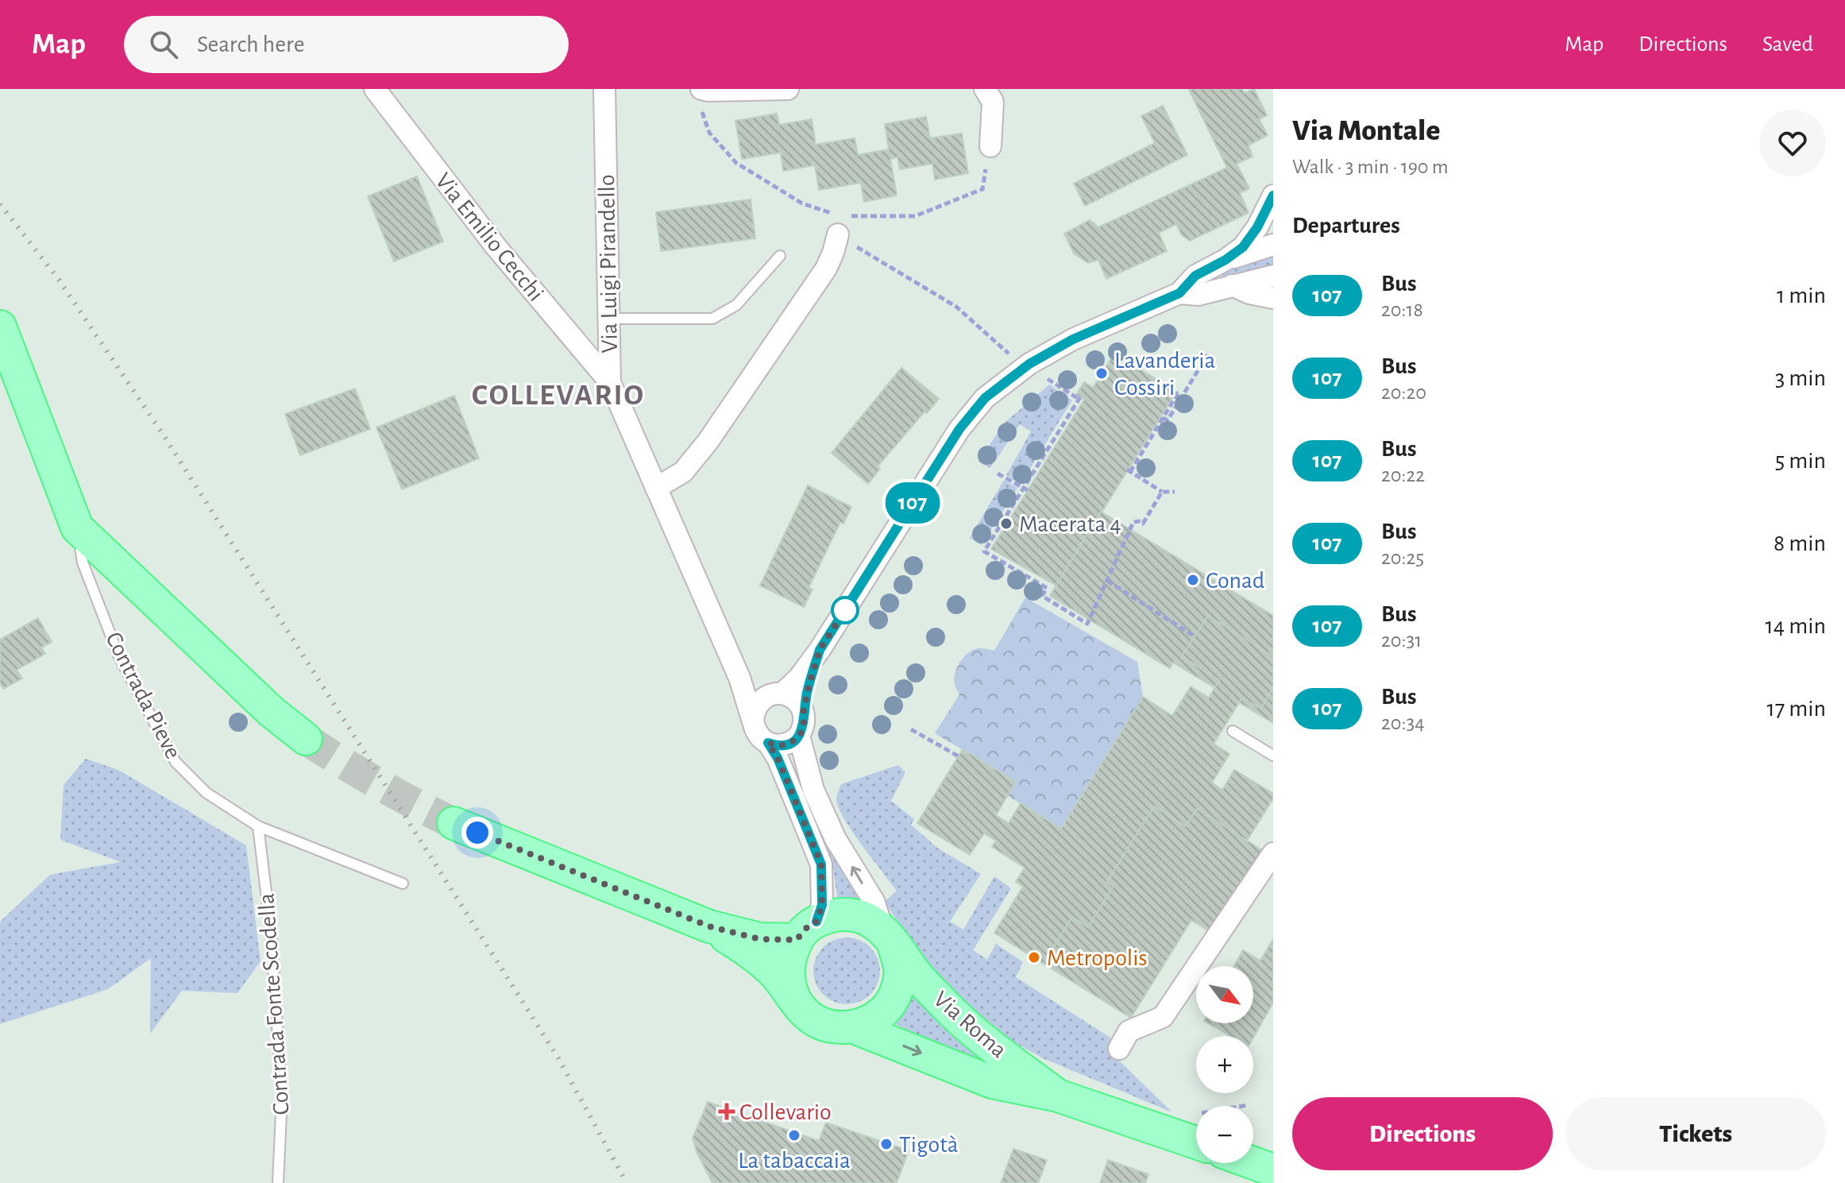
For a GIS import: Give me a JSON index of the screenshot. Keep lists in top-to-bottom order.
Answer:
{
  "streets": {
    "main road": ["Contrada Pieve", "Via Roma"],
    "street": ["Via Emilio Cecchi", "Via Luigi Pirandello"],
    "lane": ["Contrada Fonte Scodella"]
  },
  "crossings": [
    ["Via Emilio Cecchi", "Via Luigi Pirandello"],
    ["Contrada Pieve", "Contrada Fonte Scodella"]
  ],
  "districts": ["COLLEVARIO"],
  "places": {
    "other": [
      "Lavanderia Cossiri",
      "Macerata 4",
      "Conad",
      "Metropolis",
      "La tabaccaia",
      "Tigotà"
    ],
    "health": ["Collevario"]
  },
  "lines": ["bus line 107"],
  "north": "bottom right",
  "page": {
    "header": "Map",
    "search": "Search here",
    "nav": ["Map", "Directions", "Saved"],
    "on_map": "107",
    "heading": [
      ["Via Montale", "Walk · 3 min · 190 m"],
      "Departures"
    ],
    "list": [
      {
        "mark": "107",
        "name": "Bus",
        "note": "20:18",
        "value": "1 min"
      },
      {
        "mark": "107",
        "name": "Bus",
        "note": "20:20",
        "value": "3 min"
      },
      {
        "mark": "107",
        "name": "Bus",
        "note": "20:22",
        "value": "5 min"
      },
      {
        "mark": "107",
        "name": "Bus",
        "note": "20:25",
        "value": "8 min"
      },
      {
        "mark": "107",
        "name": "Bus",
        "note": "20:31",
        "value": "14 min"
      },
      {
        "mark": "107",
        "name": "Bus",
        "note": "20:34",
        "value": "17 min"
      }
    ],
    "map_buttons": ["+", "−"],
    "buttons": ["Directions", "Tickets"]
  }
}
